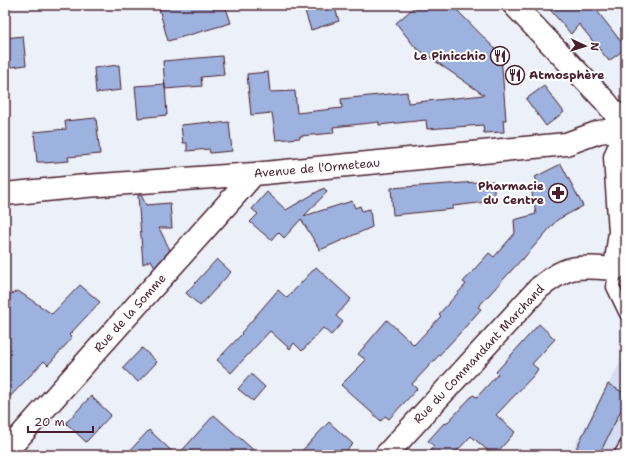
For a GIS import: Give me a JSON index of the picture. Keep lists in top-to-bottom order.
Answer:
{
  "streets": {
    "street": ["Avenue de l'Ormeteau", "Rue de la Somme", "Rue du Commandant Marchand"]
  },
  "crossings": [
    ["Avenue de l'Ormeteau", "Rue de la Somme"]
  ],
  "places": {
    "restaurant": ["Le Pinicchio", "Atmosphère"],
    "pharmacy": ["Pharmacie du Centre"]
  },
  "scale_bar": "20 m",
  "north": "right"
}
